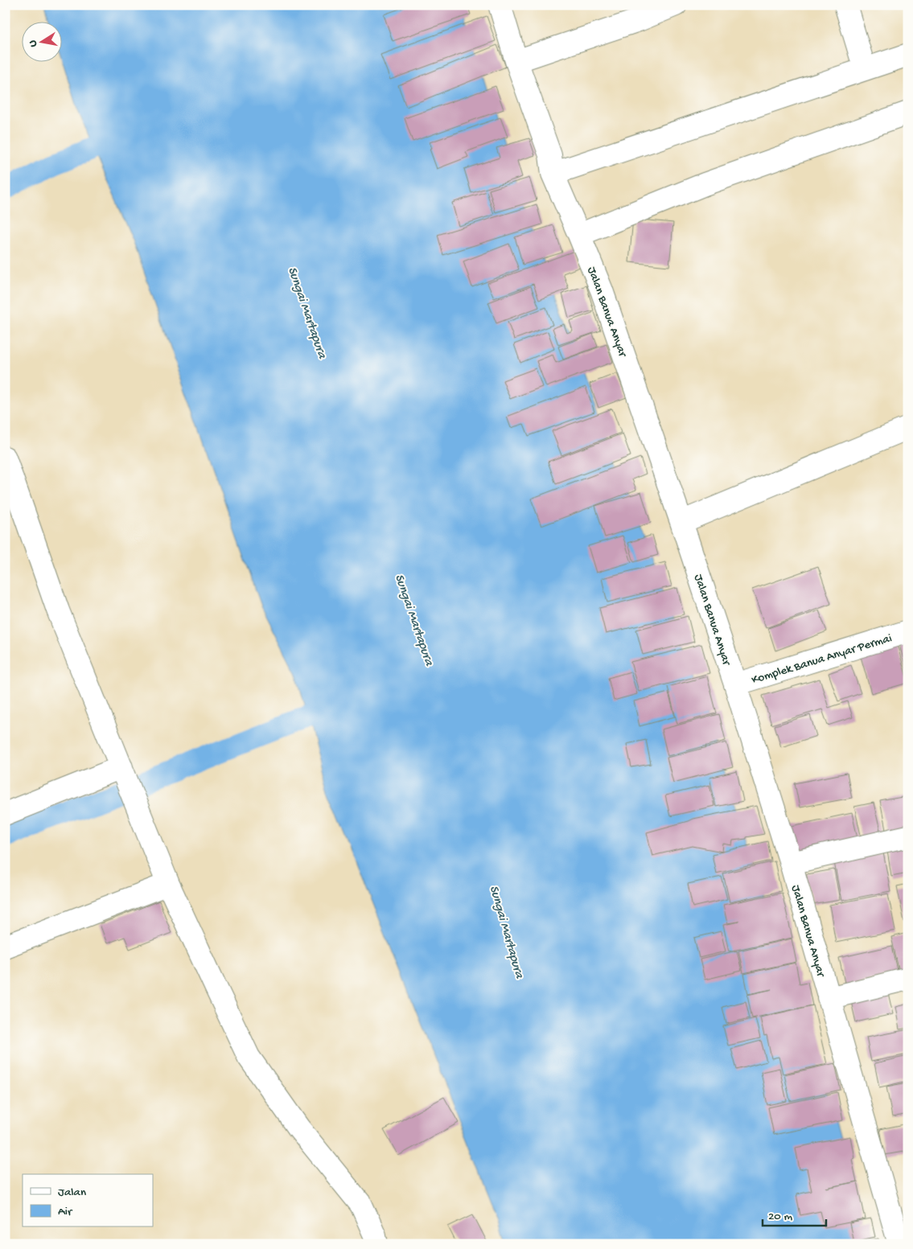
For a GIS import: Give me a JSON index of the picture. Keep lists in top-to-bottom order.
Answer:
{
  "streets": {
    "street": ["Jalan Banua Anyar", "Komplek Banua Anyar Permai"]
  },
  "crossings": [
    ["Jalan Banua Anyar", "Komplek Banua Anyar Permai"]
  ],
  "water": ["Sungai Martapura"],
  "legend": ["Jalan", "Air"],
  "scale_bar": "20 m",
  "north": "left"
}
